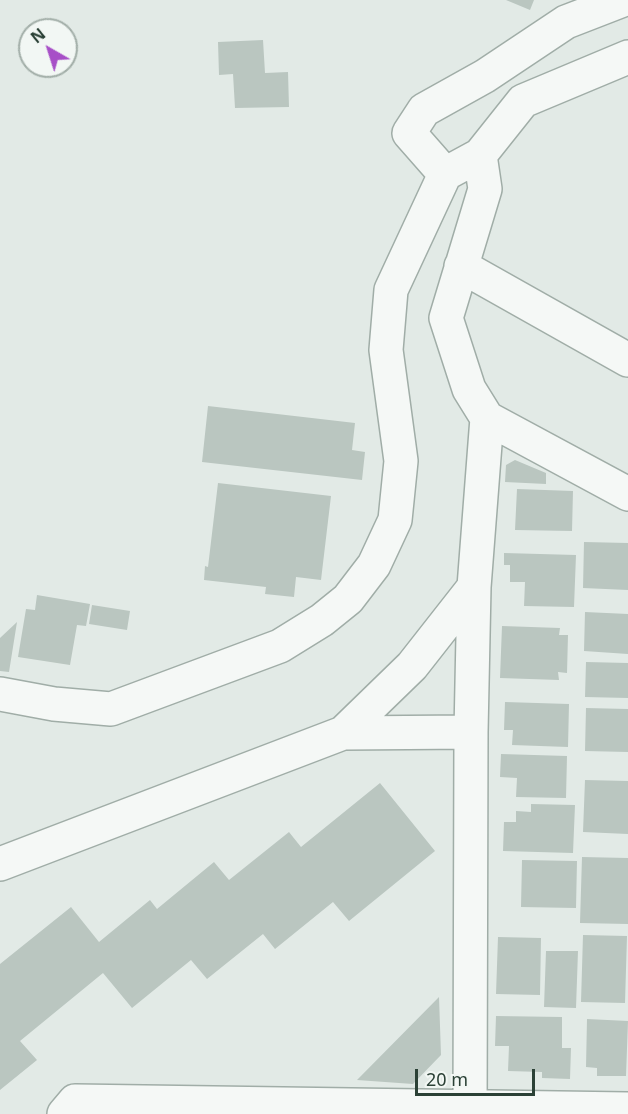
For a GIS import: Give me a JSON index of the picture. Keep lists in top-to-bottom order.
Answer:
{
  "scale_bar": "20 m",
  "north": "top left"
}
